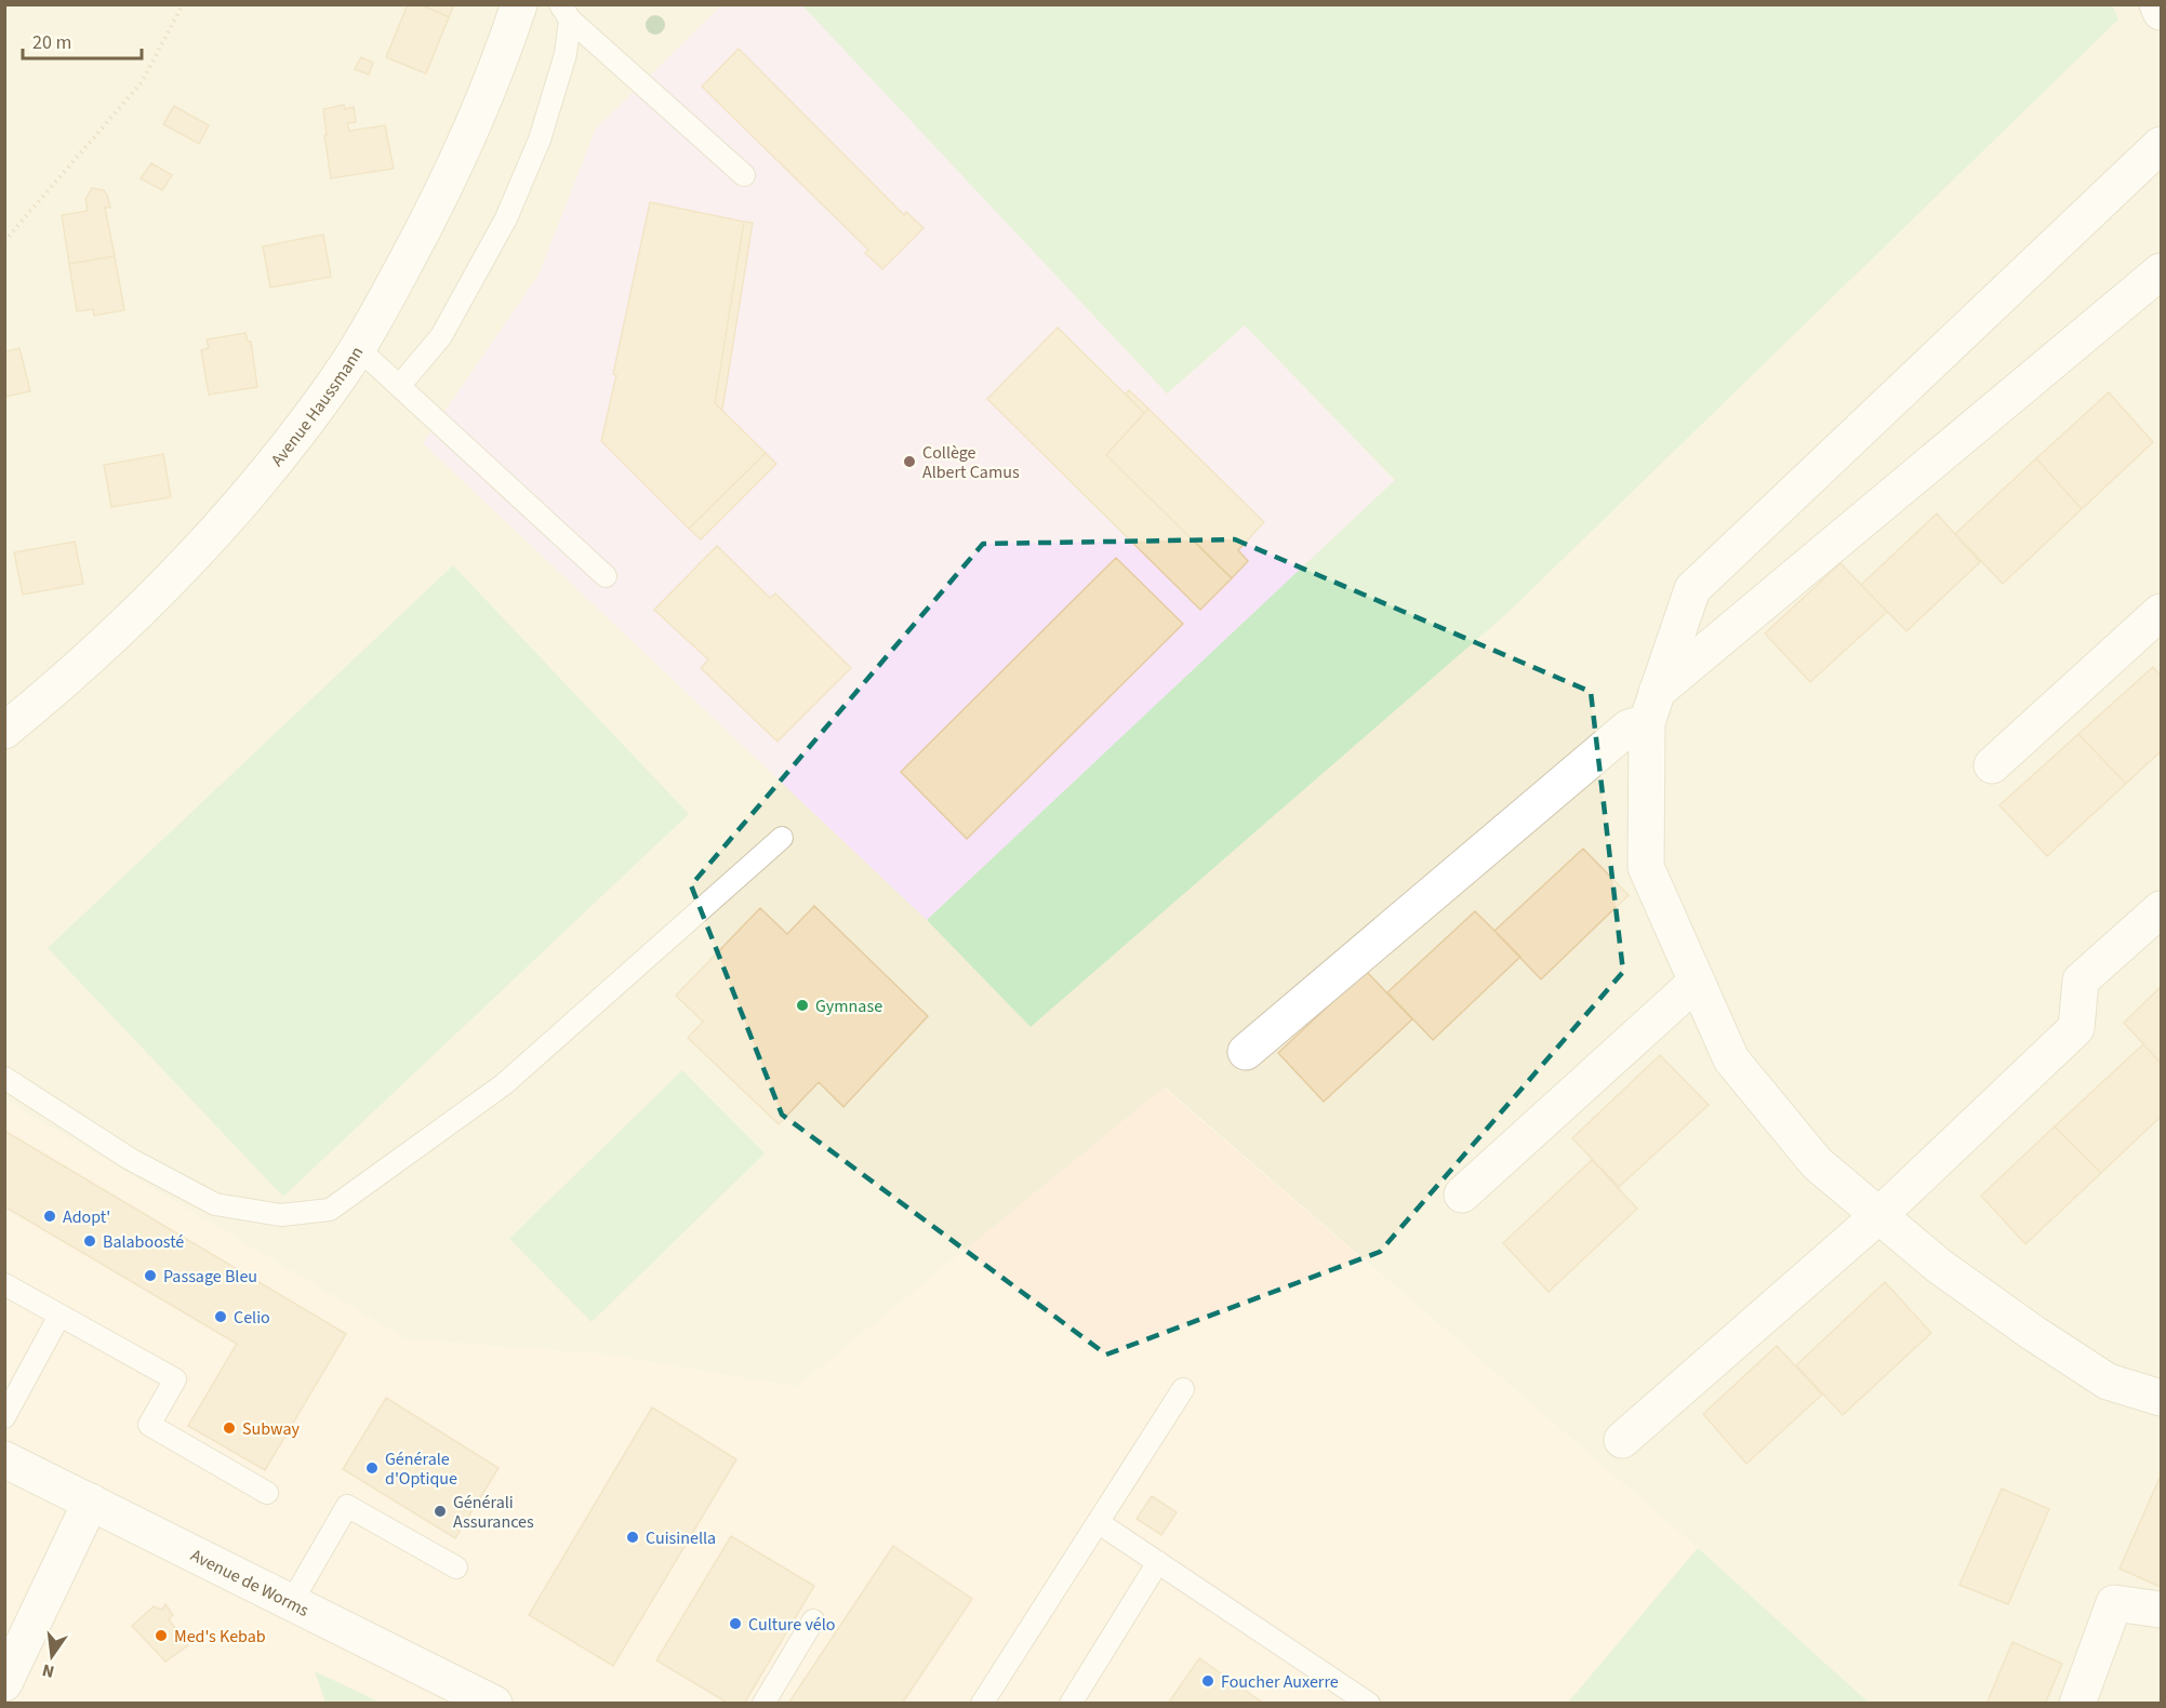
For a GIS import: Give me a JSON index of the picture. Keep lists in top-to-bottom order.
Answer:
{
  "streets": {
    "street": ["Avenue Haussmann", "Avenue de Worms"]
  },
  "places": [
    "Collège Albert Camus",
    "Gymnase",
    "Adopt'",
    "Balaboosté",
    "Passage Bleu",
    "Celio",
    "Subway",
    "Générale d'Optique",
    "Générali Assurances",
    "Cuisinella",
    "Culture vélo",
    "Med's Kebab",
    "Foucher Auxerre"
  ],
  "scale_bar": "20 m",
  "north": "bottom"
}
